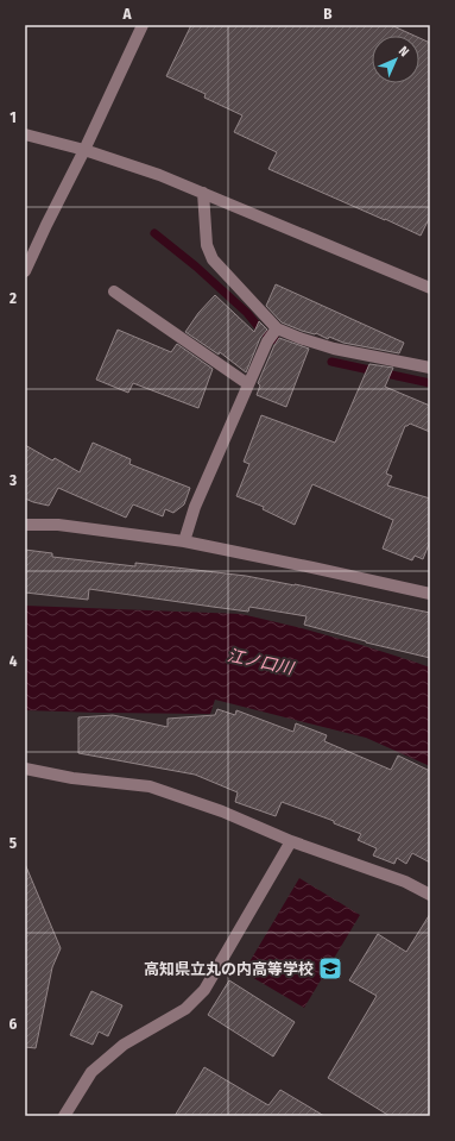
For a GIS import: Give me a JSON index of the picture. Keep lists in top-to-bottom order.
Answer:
{
  "water": ["江ノ口川"],
  "places": {
    "school or university": ["高知県立丸の内高等学校"]
  },
  "north": "top right",
  "grid": {
    "columns": ["A", "B"],
    "rows": [
      "1",
      "2",
      "3",
      "4",
      "5",
      "6"
    ]
  }
}
